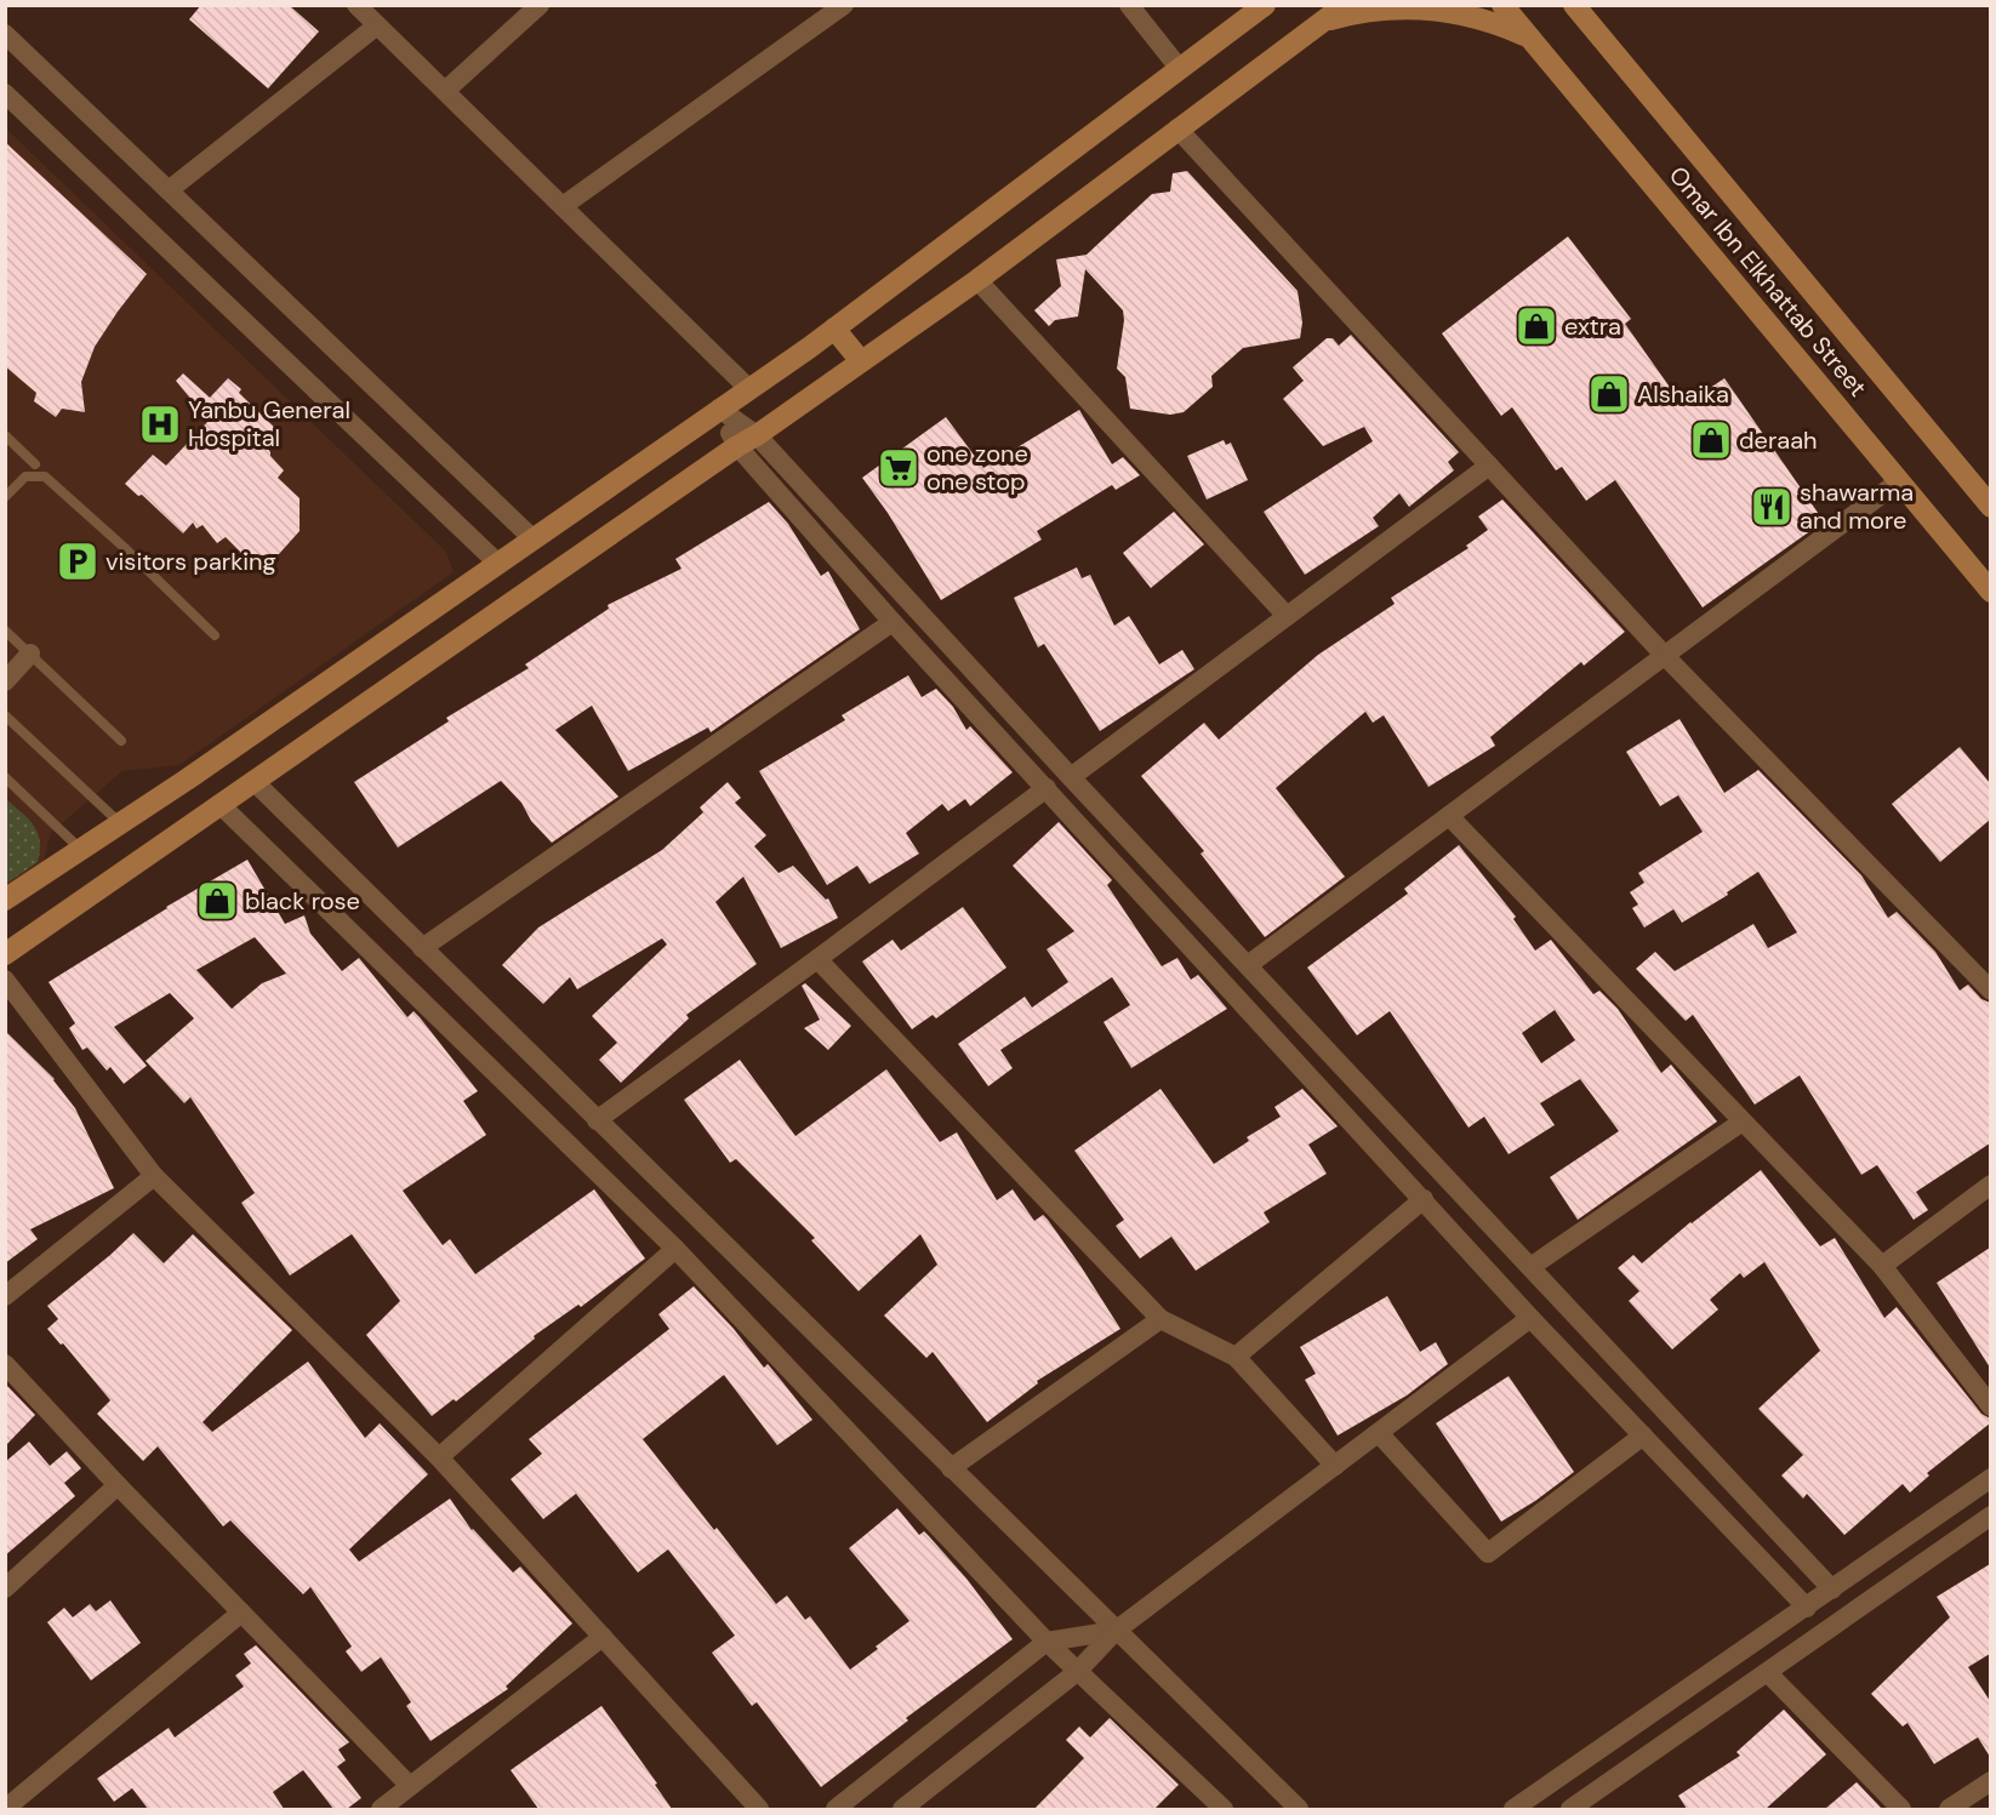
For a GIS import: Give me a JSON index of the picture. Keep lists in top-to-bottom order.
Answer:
{
  "streets": {
    "main road": ["Omar Ibn Elkhattab Street"]
  },
  "places": {
    "shop": [
      "extra",
      "Alshaika",
      "deraah",
      "black rose"
    ],
    "hospital": ["Yanbu General Hospital"],
    "supermarket": ["one zone one stop"],
    "restaurant": ["shawarma and more"],
    "parking": ["visitors parking"]
  }
}
